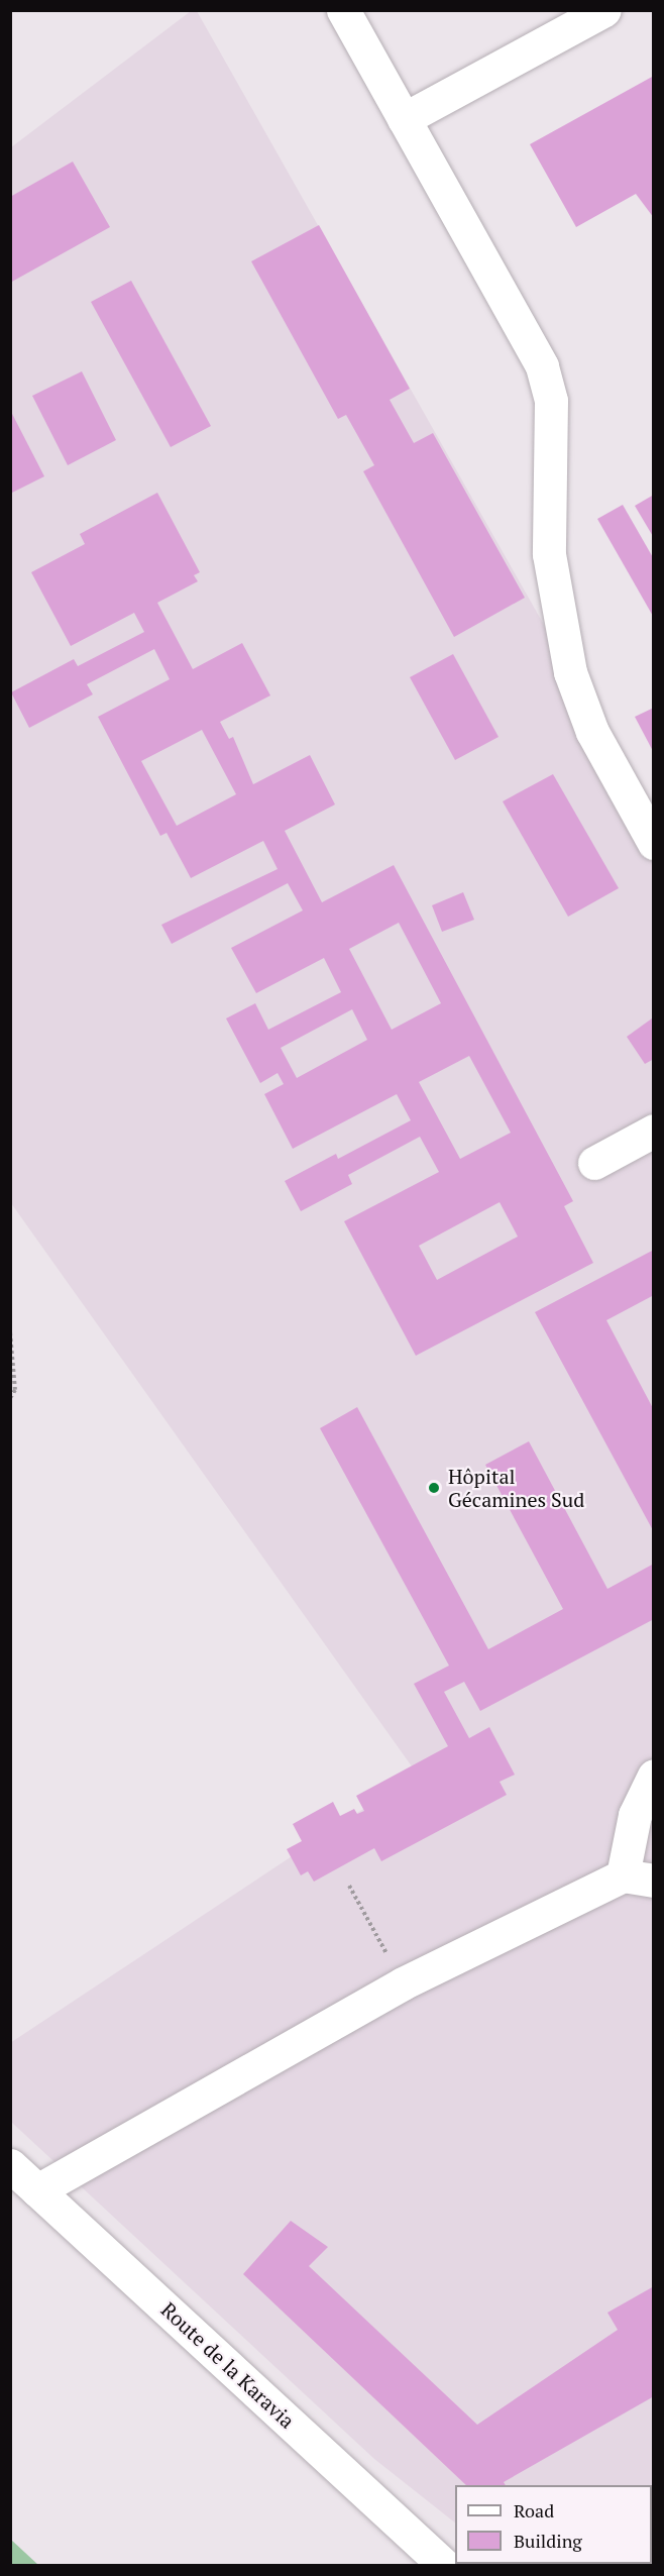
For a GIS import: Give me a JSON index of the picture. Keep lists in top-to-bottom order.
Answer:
{
  "streets": {
    "street": ["Route de la Karavia"]
  },
  "places": ["Hôpital Gécamines Sud"],
  "legend": ["Road", "Building"]
}
